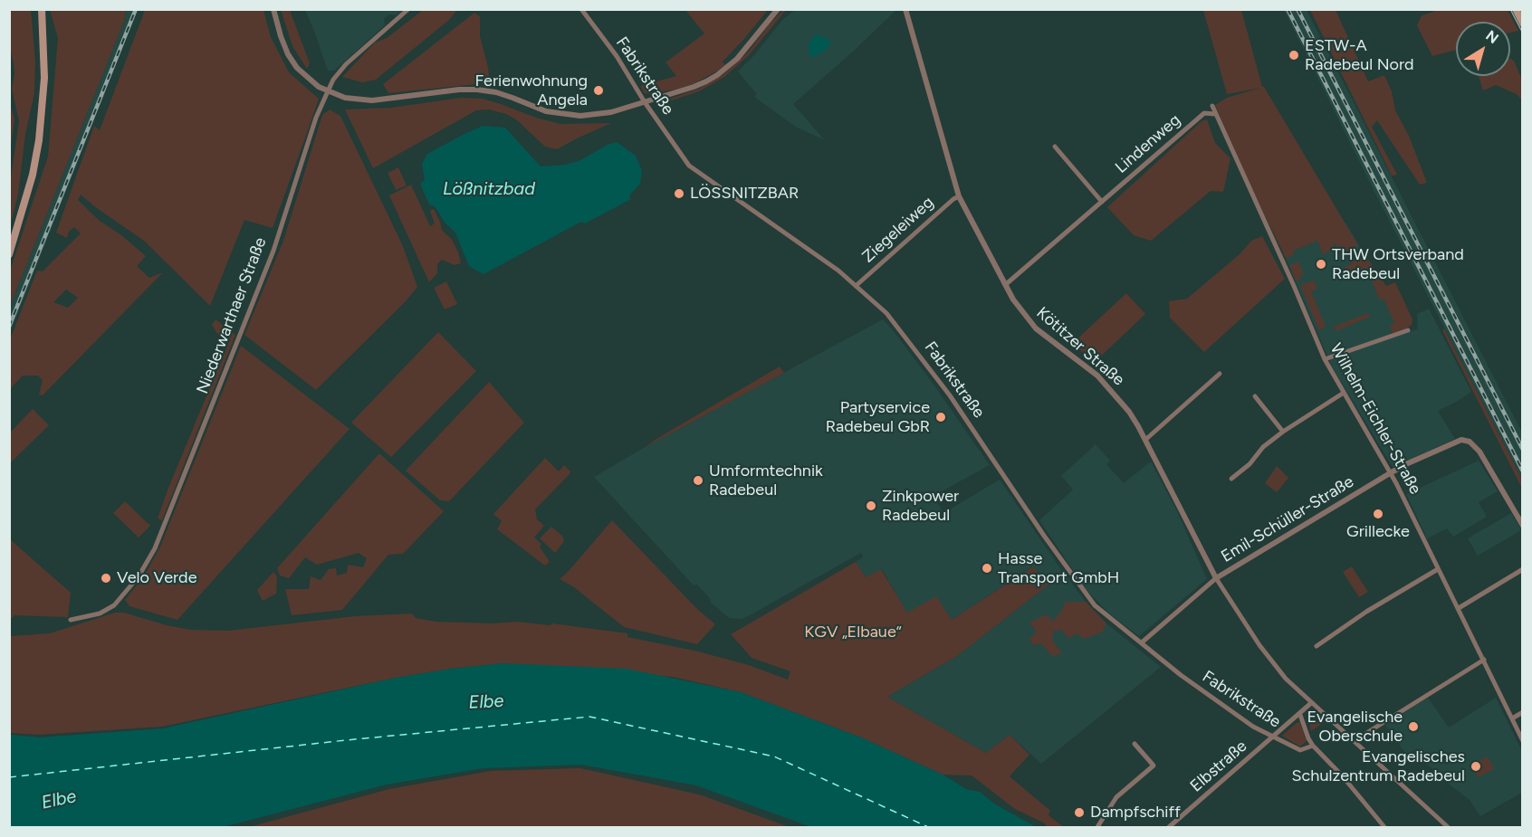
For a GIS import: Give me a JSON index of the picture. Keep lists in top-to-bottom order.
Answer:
{
  "streets": {
    "street": [
      "Fabrikstraße",
      "Lindenweg",
      "Ziegeleiweg",
      "Niederwarthaer Straße",
      "Kötitzer Straße",
      "Wilhelm-Eichler-Straße",
      "Emil-Schüller-Straße",
      "Elbstraße"
    ]
  },
  "crossings": [
    ["Fabrikstraße", "Ziegeleiweg"],
    ["Fabrikstraße", "Emil-Schüller-Straße"],
    ["Fabrikstraße", "Elbstraße"],
    ["Lindenweg", "Kötitzer Straße"],
    ["Lindenweg", "Wilhelm-Eichler-Straße"],
    ["Ziegeleiweg", "Kötitzer Straße"],
    ["Kötitzer Straße", "Emil-Schüller-Straße"],
    ["Kötitzer Straße", "Elbstraße"],
    ["Wilhelm-Eichler-Straße", "Emil-Schüller-Straße"]
  ],
  "water": ["Lößnitzbad", "Elbe"],
  "parks": ["KGV „Elbaue“"],
  "places": [
    "ESTW-A Radebeul Nord",
    "Ferienwohnung Angela",
    "LÖSSNITZBAR",
    "THW Ortsverband Radebeul",
    "Partyservice Radebeul GbR",
    "Umformtechnik Radebeul",
    "Zinkpower Radebeul",
    "Grillecke",
    "Hasse Transport GmbH",
    "Velo Verde",
    "Evangelische Oberschule",
    "Evangelisches Schulzentrum Radebeul",
    "Dampfschiff"
  ],
  "north": "top right"
}
